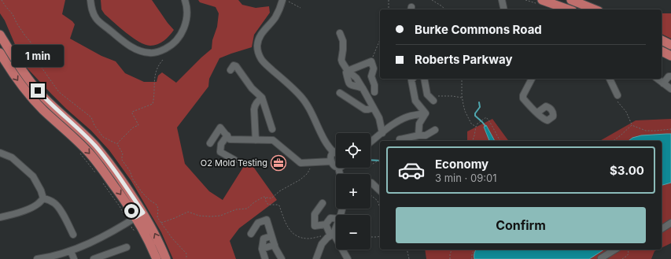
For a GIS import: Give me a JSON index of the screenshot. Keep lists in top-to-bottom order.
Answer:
{
  "places": {
    "office": ["O2 Mold Testing"]
  },
  "page": {
    "banner": ["Burke Commons Road", "Roberts Parkway"],
    "bubble": "1 min",
    "map_buttons": ["+", "−"],
    "list": [
      {
        "name": "Economy",
        "note": "3 min · 09:01",
        "value": "$3.00"
      }
    ],
    "buttons": "Confirm"
  }
}
